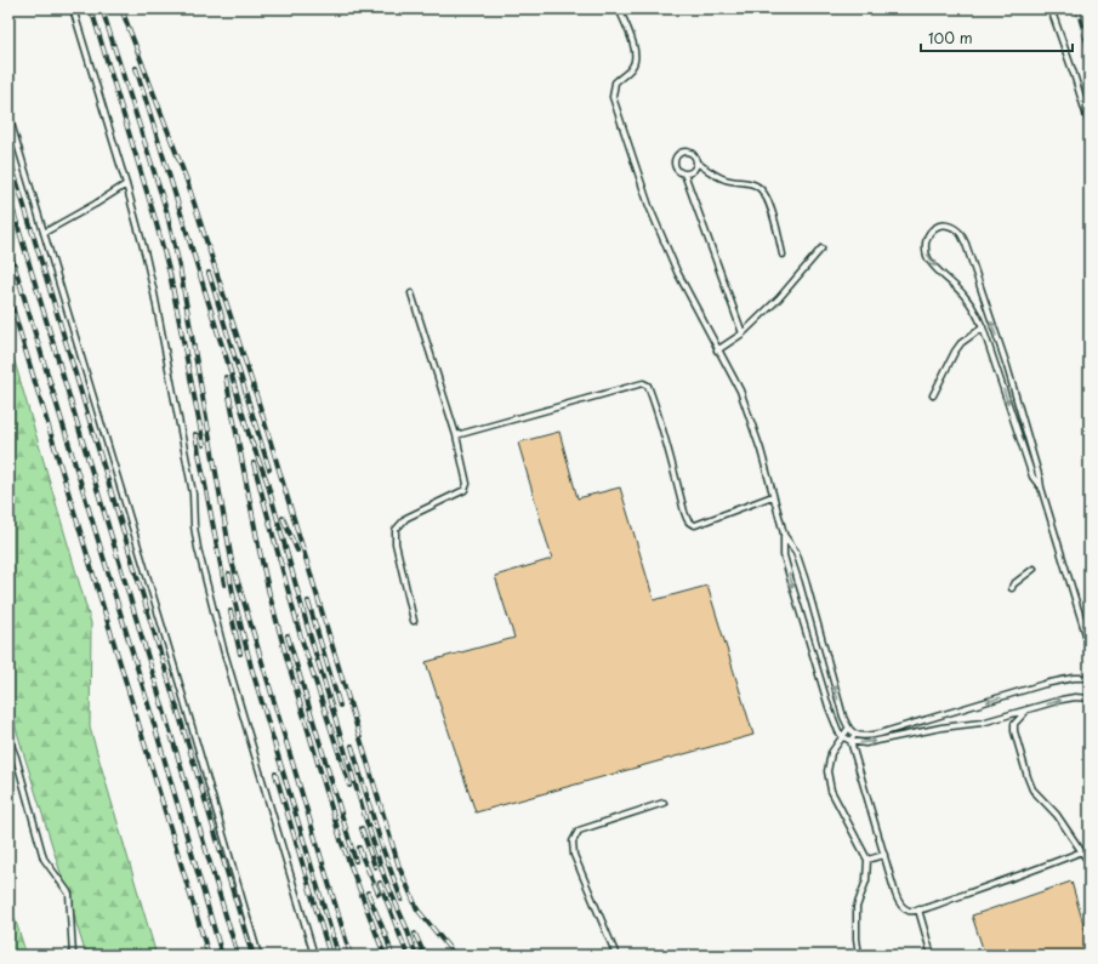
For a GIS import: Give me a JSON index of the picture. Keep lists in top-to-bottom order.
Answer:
{
  "scale_bar": "100 m"
}
